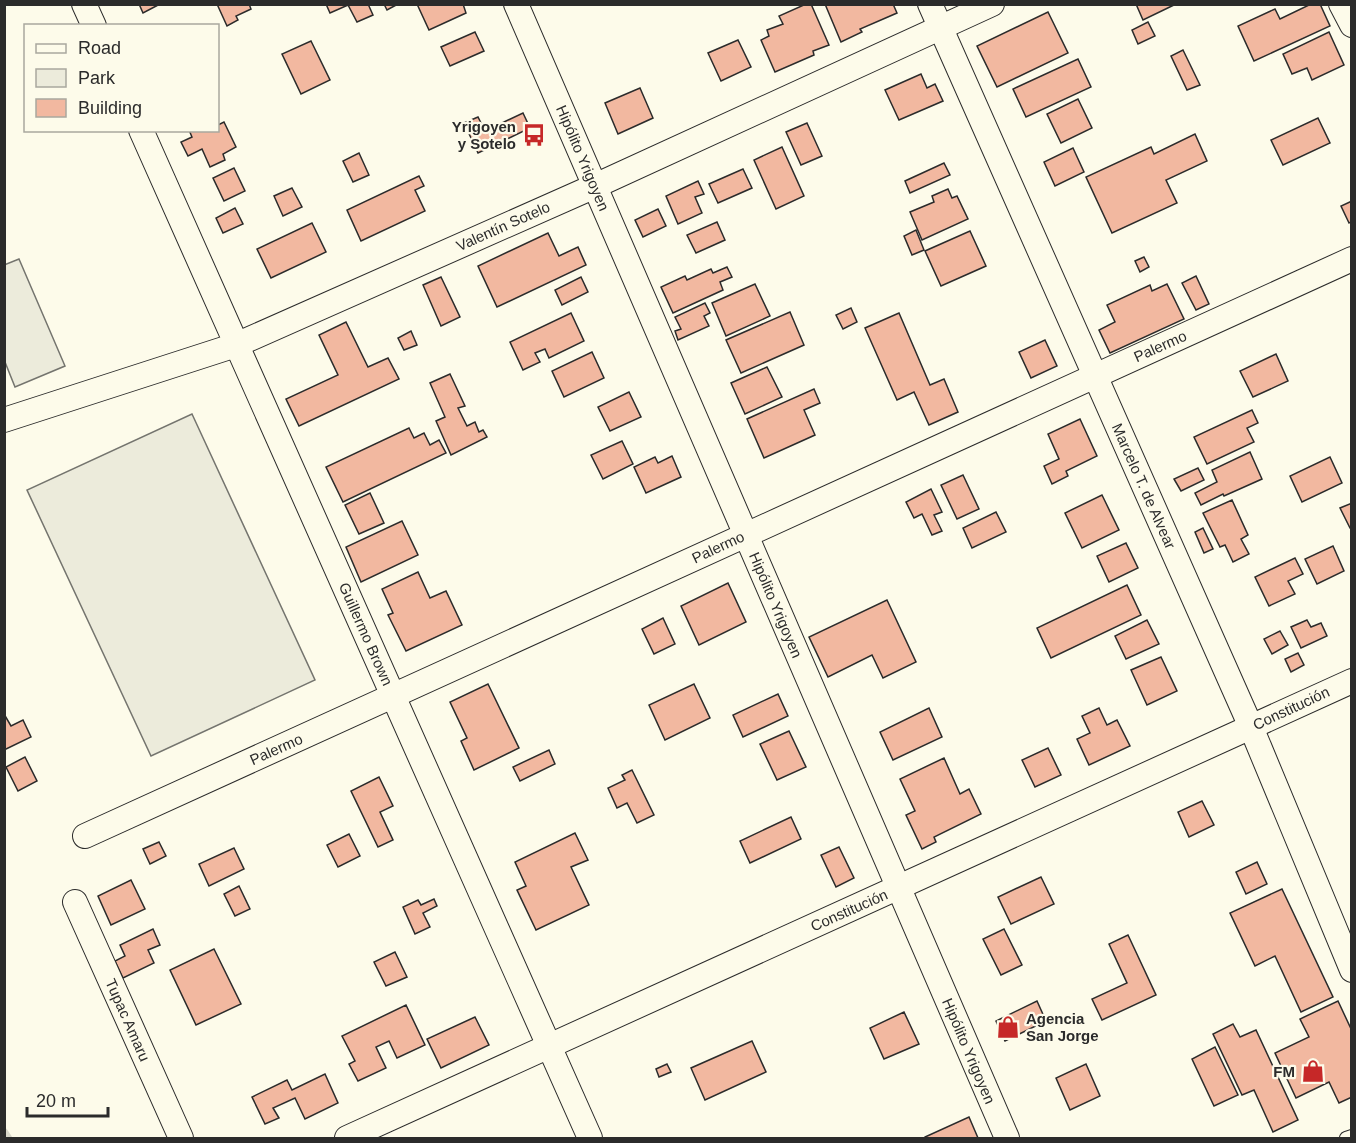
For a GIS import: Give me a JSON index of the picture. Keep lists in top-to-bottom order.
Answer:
{
  "streets": {
    "street": [
      "Hipólito Yrigoyen",
      "Valentín Sotelo",
      "Palermo",
      "Marcelo T. de Alvear",
      "Guillermo Brown",
      "Constitución",
      "Tupac Amaru"
    ]
  },
  "crossings": [
    ["Hipólito Yrigoyen", "Valentín Sotelo"],
    ["Hipólito Yrigoyen", "Palermo"],
    ["Hipólito Yrigoyen", "Constitución"],
    ["Valentín Sotelo", "Marcelo T. de Alvear"],
    ["Valentín Sotelo", "Guillermo Brown"],
    ["Palermo", "Marcelo T. de Alvear"],
    ["Palermo", "Guillermo Brown"],
    ["Marcelo T. de Alvear", "Constitución"],
    ["Guillermo Brown", "Constitución"]
  ],
  "places": {
    "bus stop": ["Yrigoyen y Sotelo"],
    "shop": ["Agencia San Jorge", "FM"]
  },
  "legend": ["Road", "Park", "Building"],
  "scale_bar": "20 m"
}
